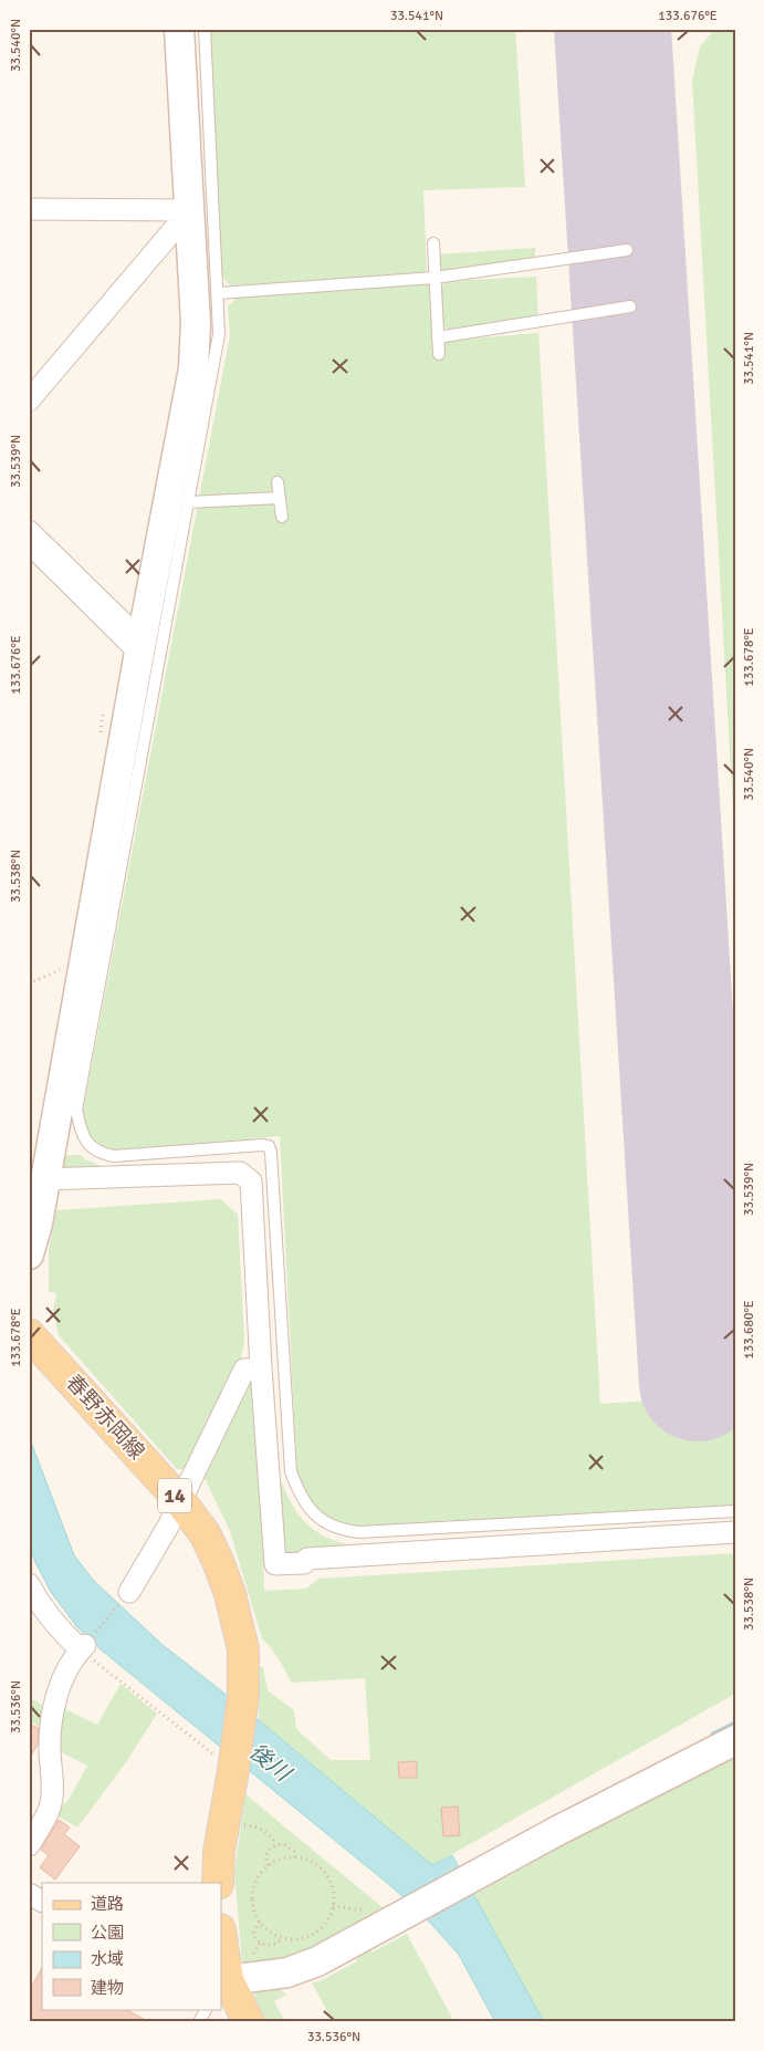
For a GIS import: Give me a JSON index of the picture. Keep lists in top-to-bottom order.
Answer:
{
  "streets": {
    "main road": ["春野赤岡線", "14"]
  },
  "water": ["後川"],
  "legend": [
    "道路",
    "公園",
    "水域",
    "建物"
  ],
  "coordinates": [
    "33.541°N",
    "133.676°E",
    "33.540°N",
    "33.539°N",
    "133.678°E",
    "33.538°N",
    "133.680°E",
    "33.536°N"
  ]
}
